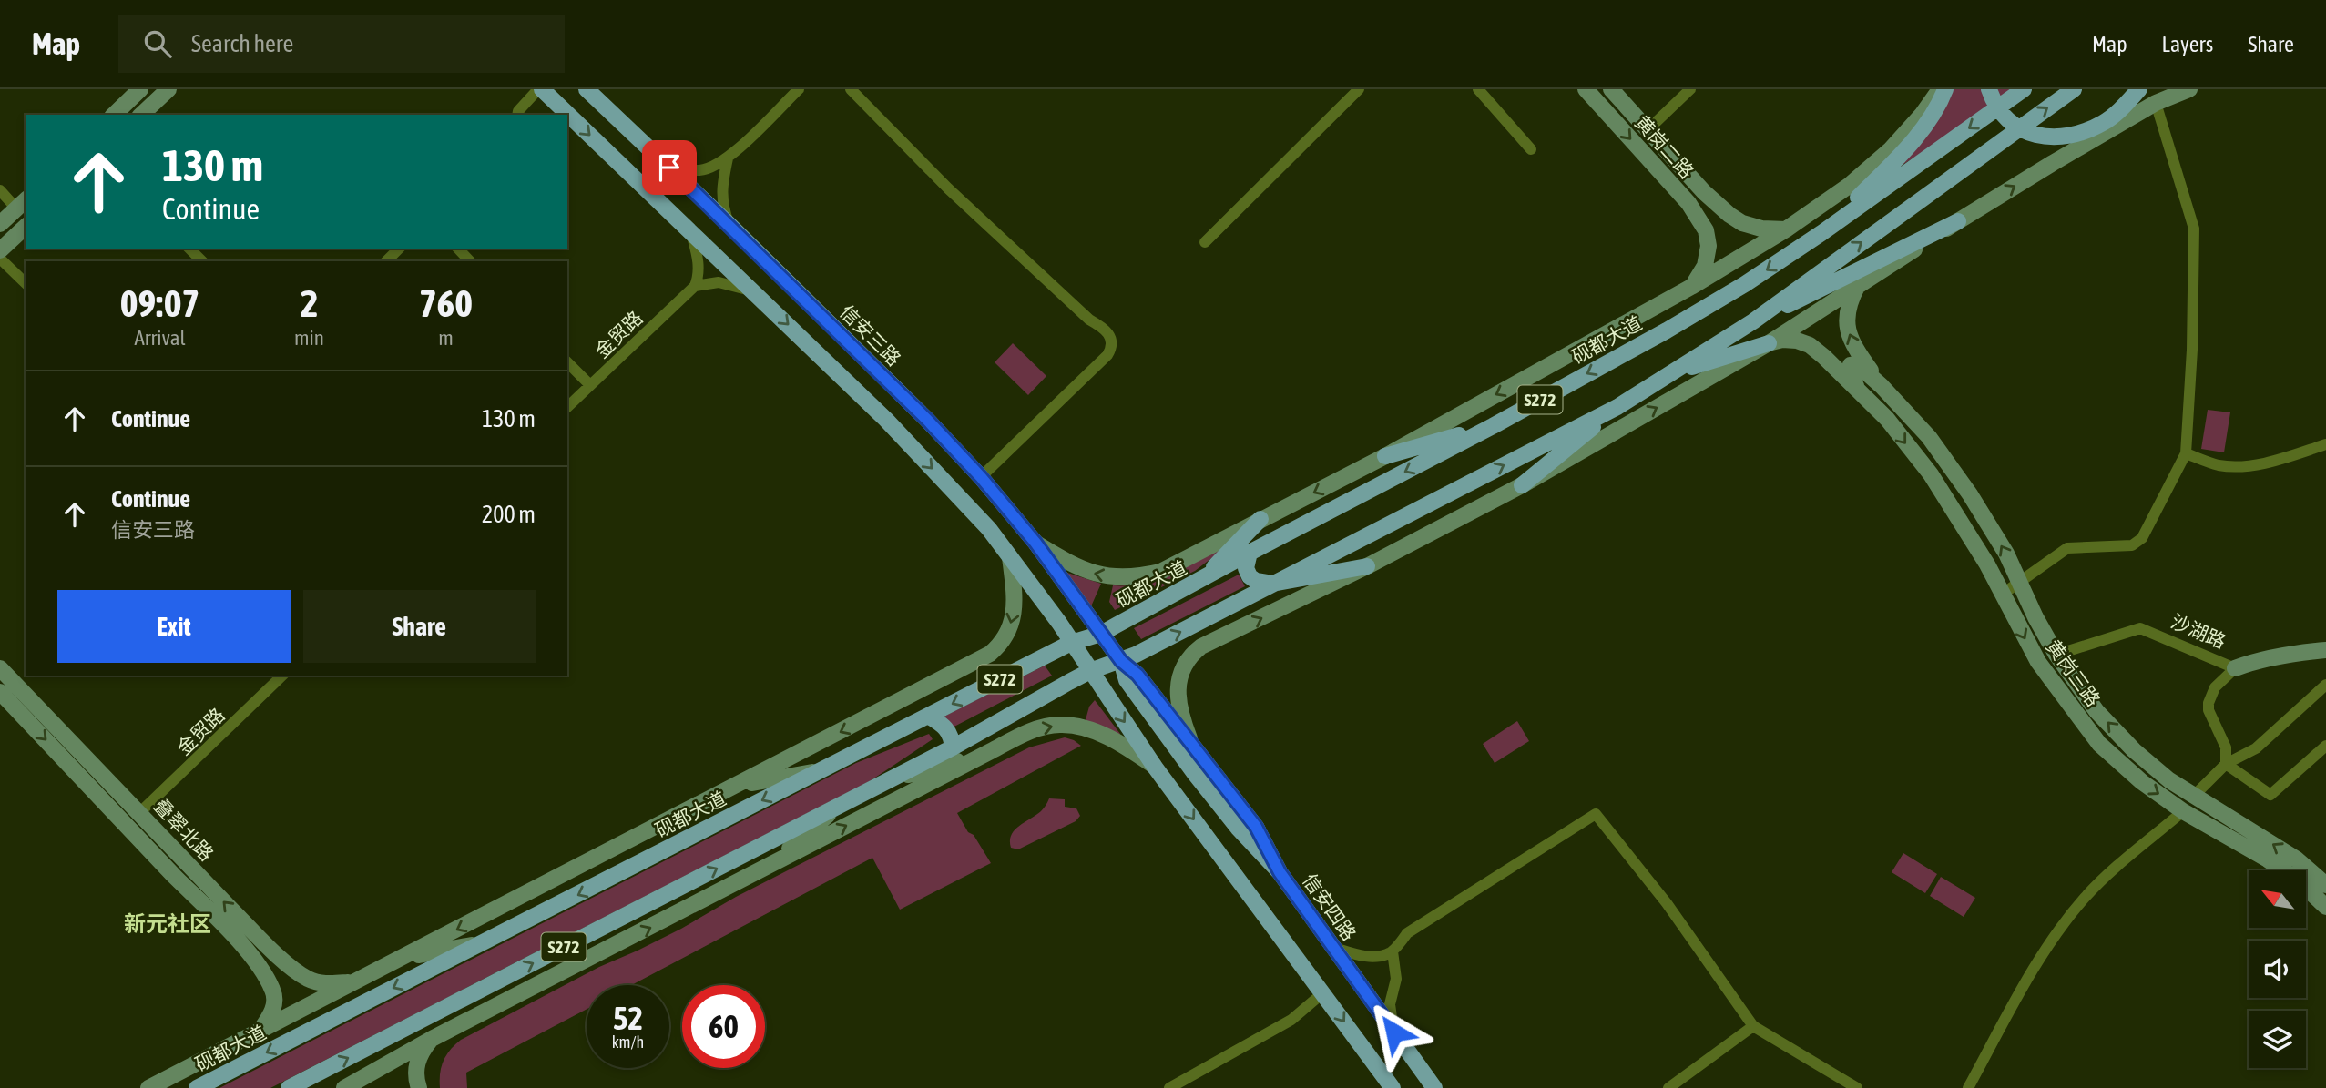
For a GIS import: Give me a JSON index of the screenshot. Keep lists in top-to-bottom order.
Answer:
{
  "streets": {
    "main road": [
      "信安三路",
      "砚都大道",
      "S272",
      "信安四路"
    ],
    "street": [
      "黄岗二路",
      "金贸路",
      "沙湖路",
      "黄岗三路",
      "叠翠北路"
    ]
  },
  "crossings": [
    ["金贸路", "叠翠北路"],
    ["信安三路", "砚都大道"],
    ["信安三路", "S272"],
    ["信安三路", "信安四路"],
    ["砚都大道", "叠翠北路"],
    ["S272", "信安四路"],
    ["沙湖路", "黄岗三路"]
  ],
  "districts": ["新元社区"],
  "north": "top left",
  "page": {
    "header": "Map",
    "search": "Search here",
    "nav": ["Map", "Layers", "Share"],
    "turn": ["130 m", "Continue"],
    "eta": [
      "09:07",
      "Arrival",
      "2",
      "min",
      "760",
      "m"
    ],
    "list": [
      {
        "name": "Continue",
        "value": "130 m"
      },
      {
        "name": "Continue",
        "note": "信安三路",
        "value": "200 m"
      }
    ],
    "buttons": ["Exit", "Share"],
    "speed": "52 km/h",
    "limit": "60"
  }
}
